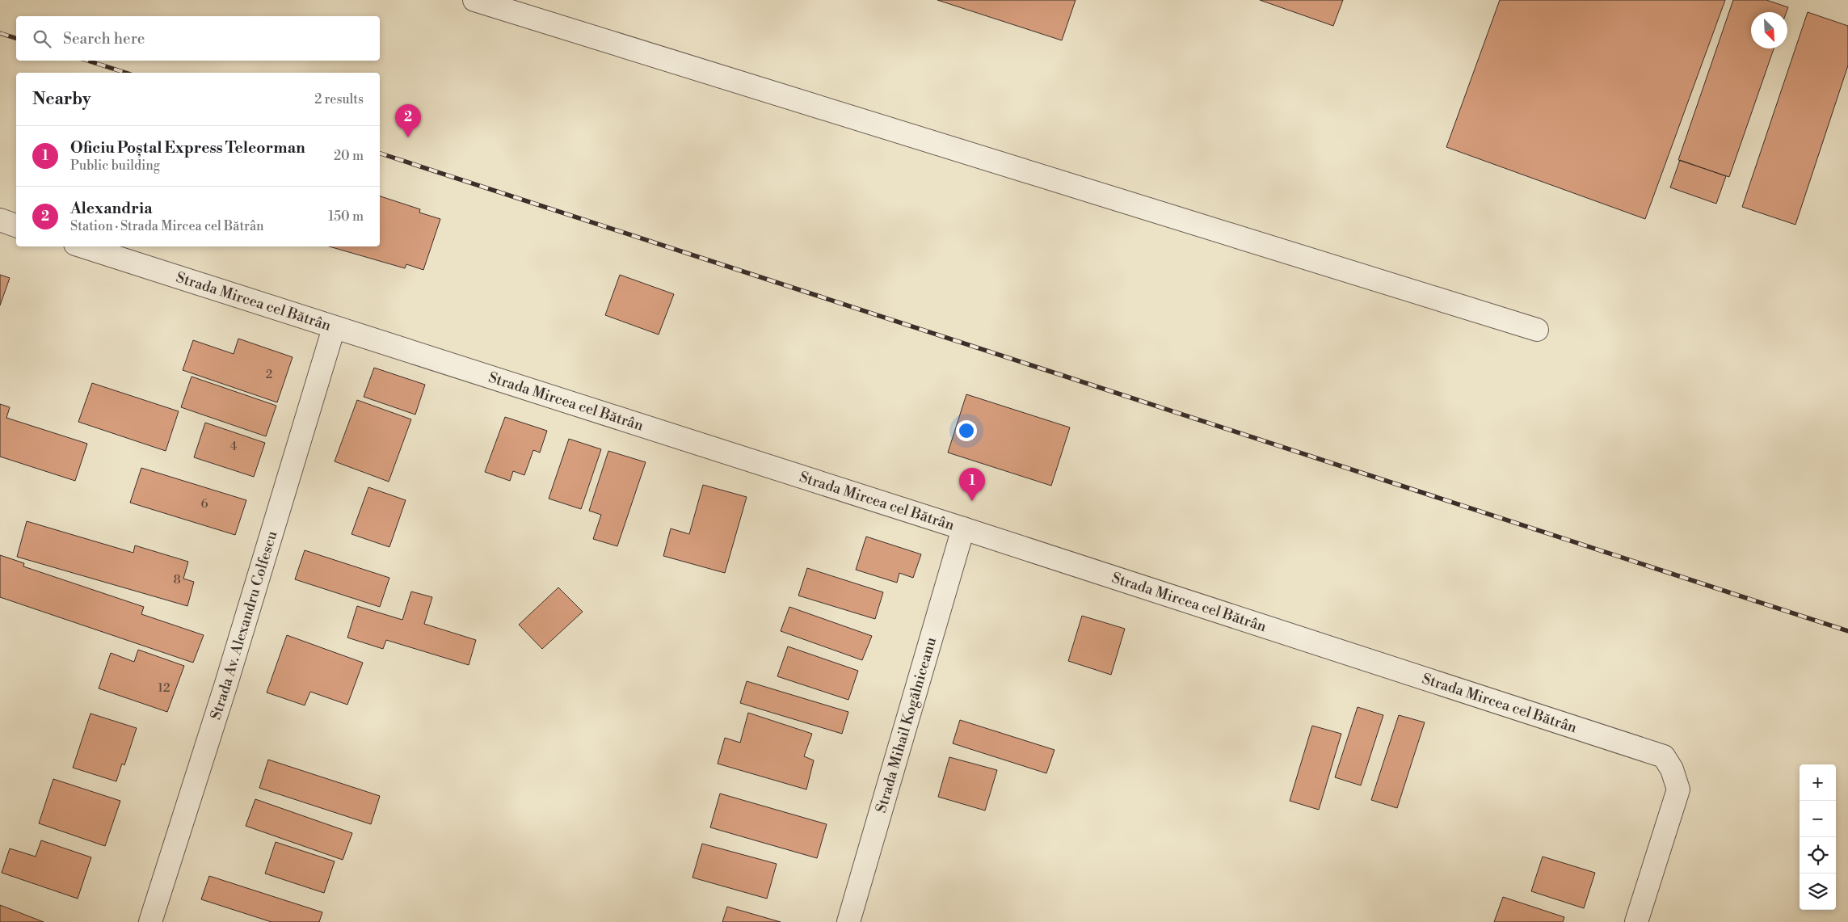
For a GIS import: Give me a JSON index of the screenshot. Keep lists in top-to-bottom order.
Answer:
{
  "streets": {
    "street": ["Strada Mircea cel Bătrân", "Strada Av. Alexandru Colfescu", "Strada Mihail Kogălniceanu"]
  },
  "crossings": [
    ["Strada Mircea cel Bătrân", "Strada Av. Alexandru Colfescu"],
    ["Strada Mircea cel Bătrân", "Strada Mihail Kogălniceanu"]
  ],
  "house_numbers": [
    "2",
    "4",
    "6",
    "8",
    "12"
  ],
  "north": "bottom right",
  "page": {
    "search": "Search here",
    "heading": ["Nearby", "2 results"],
    "pins": ["2", "1"],
    "list": [
      {
        "mark": "1",
        "name": "Oficiu Poștal Express Teleorman",
        "note": "Public building",
        "value": "20 m"
      },
      {
        "mark": "2",
        "name": "Alexandria",
        "note": "Station · Strada Mircea cel Bătrân",
        "value": "150 m"
      }
    ],
    "map_buttons": ["+", "−"]
  }
}
